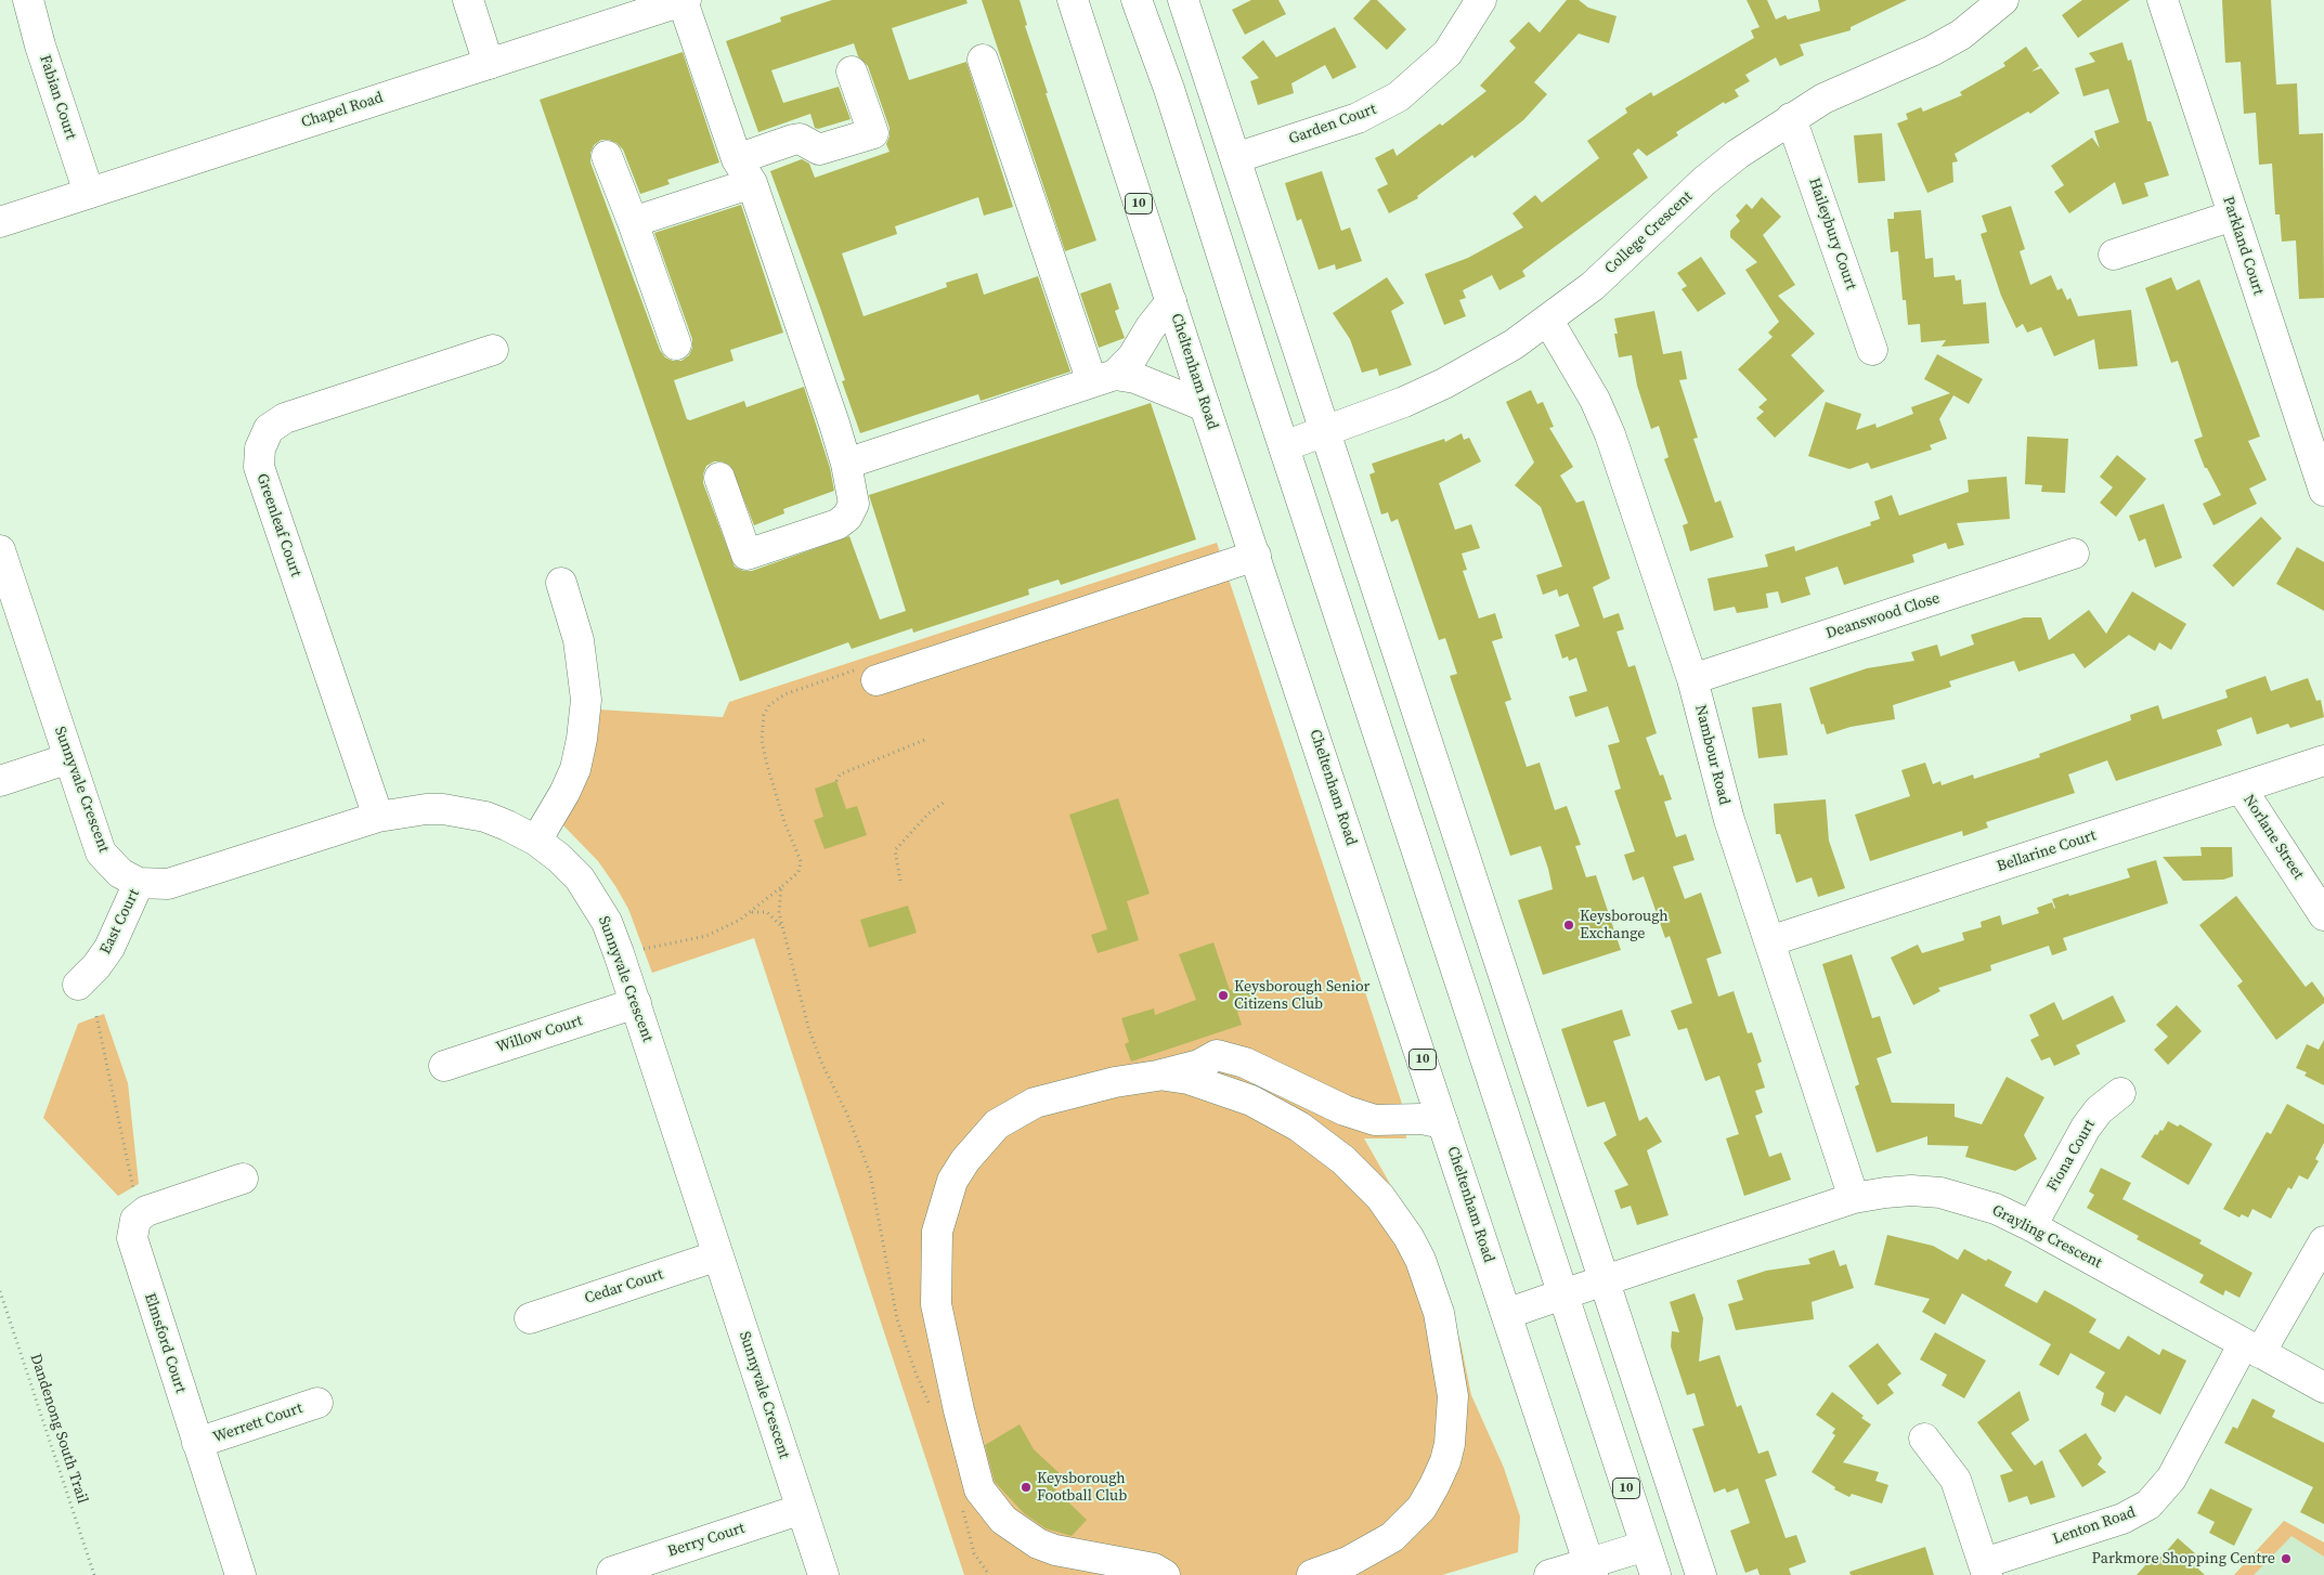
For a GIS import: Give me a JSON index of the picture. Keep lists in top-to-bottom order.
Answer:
{
  "streets": {
    "street": [
      "Fabian Court",
      "Chapel Road",
      "Garden Court",
      "10",
      "College Crescent",
      "Haileybury Court",
      "Parkland Court",
      "Cheltenham Road",
      "Greenleaf Court",
      "Deanswood Close",
      "Nambour Road",
      "Sunnyvale Crescent",
      "Norlane Street",
      "Bellarine Court",
      "East Court",
      "Willow Court",
      "Fiona Court",
      "Grayling Crescent",
      "Cedar Court",
      "Elmsford Court",
      "Werrett Court",
      "Lenton Road",
      "Berry Court"
    ],
    "path": ["Dandenong South Trail"]
  },
  "crossings": [
    ["Fabian Court", "Chapel Road"],
    ["10", "College Crescent"],
    ["10", "Grayling Crescent"],
    ["College Crescent", "Haileybury Court"],
    ["College Crescent", "Nambour Road"],
    ["Cheltenham Road", "Grayling Crescent"],
    ["Greenleaf Court", "Sunnyvale Crescent"],
    ["Deanswood Close", "Nambour Road"],
    ["Nambour Road", "Bellarine Court"],
    ["Nambour Road", "Grayling Crescent"],
    ["Sunnyvale Crescent", "East Court"],
    ["Sunnyvale Crescent", "Willow Court"],
    ["Sunnyvale Crescent", "Cedar Court"],
    ["Sunnyvale Crescent", "Berry Court"],
    ["Norlane Street", "Bellarine Court"],
    ["Fiona Court", "Grayling Crescent"],
    ["Grayling Crescent", "Lenton Road"],
    ["Elmsford Court", "Werrett Court"]
  ],
  "places": [
    "Keysborough Exchange",
    "Keysborough Senior Citizens Club",
    "Keysborough Football Club",
    "Parkmore Shopping Centre"
  ]
}
